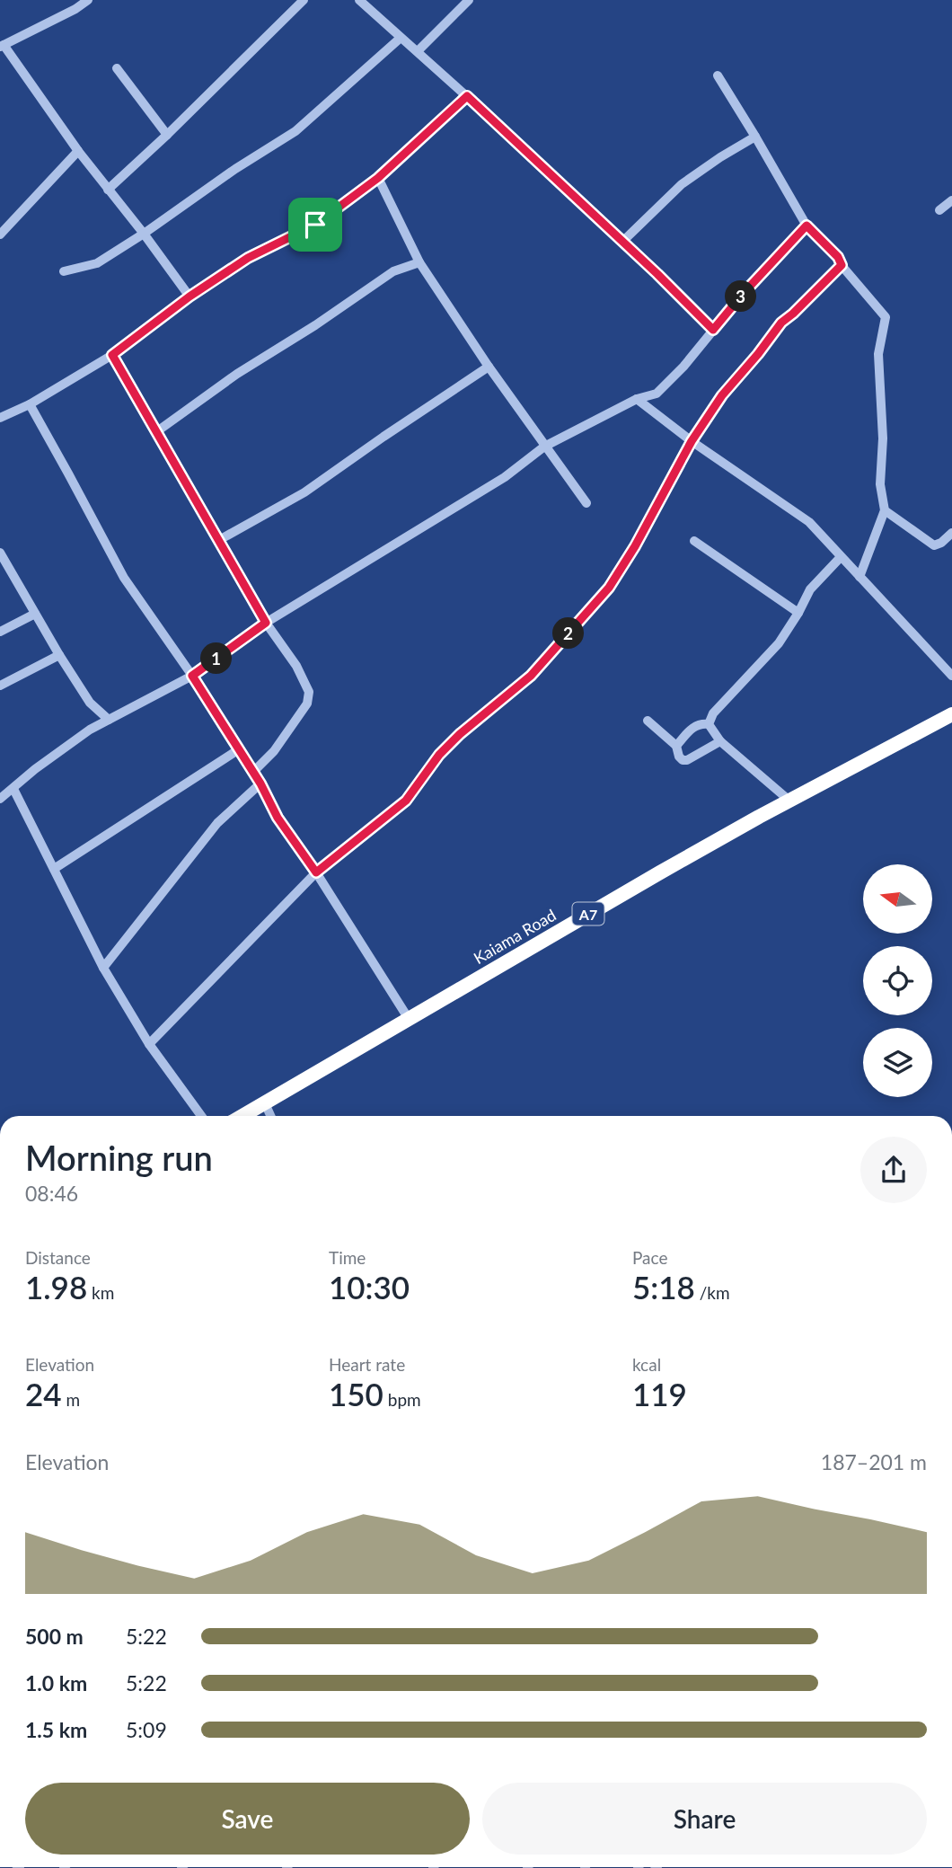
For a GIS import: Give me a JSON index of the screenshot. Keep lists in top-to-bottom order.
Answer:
{
  "streets": {
    "highway": ["A7", "Kaiama Road"]
  },
  "north": "left",
  "page": {
    "pins": ["3", "2", "1"],
    "heading": ["Morning run", "08:46"],
    "stats": [
      ["Distance", "1.98 km"],
      ["Time", "10:30"],
      ["Pace", "5:18 /km"],
      ["Elevation", "24 m"],
      ["Heart rate", "150 bpm"],
      ["kcal", "119"]
    ],
    "chart": ["Elevation", "187–201 m"],
    "list": [
      {
        "name": "500 m",
        "note": "5:22"
      },
      {
        "name": "1.0 km",
        "note": "5:22"
      },
      {
        "name": "1.5 km",
        "note": "5:09"
      }
    ],
    "buttons": ["Save", "Share"]
  }
}
